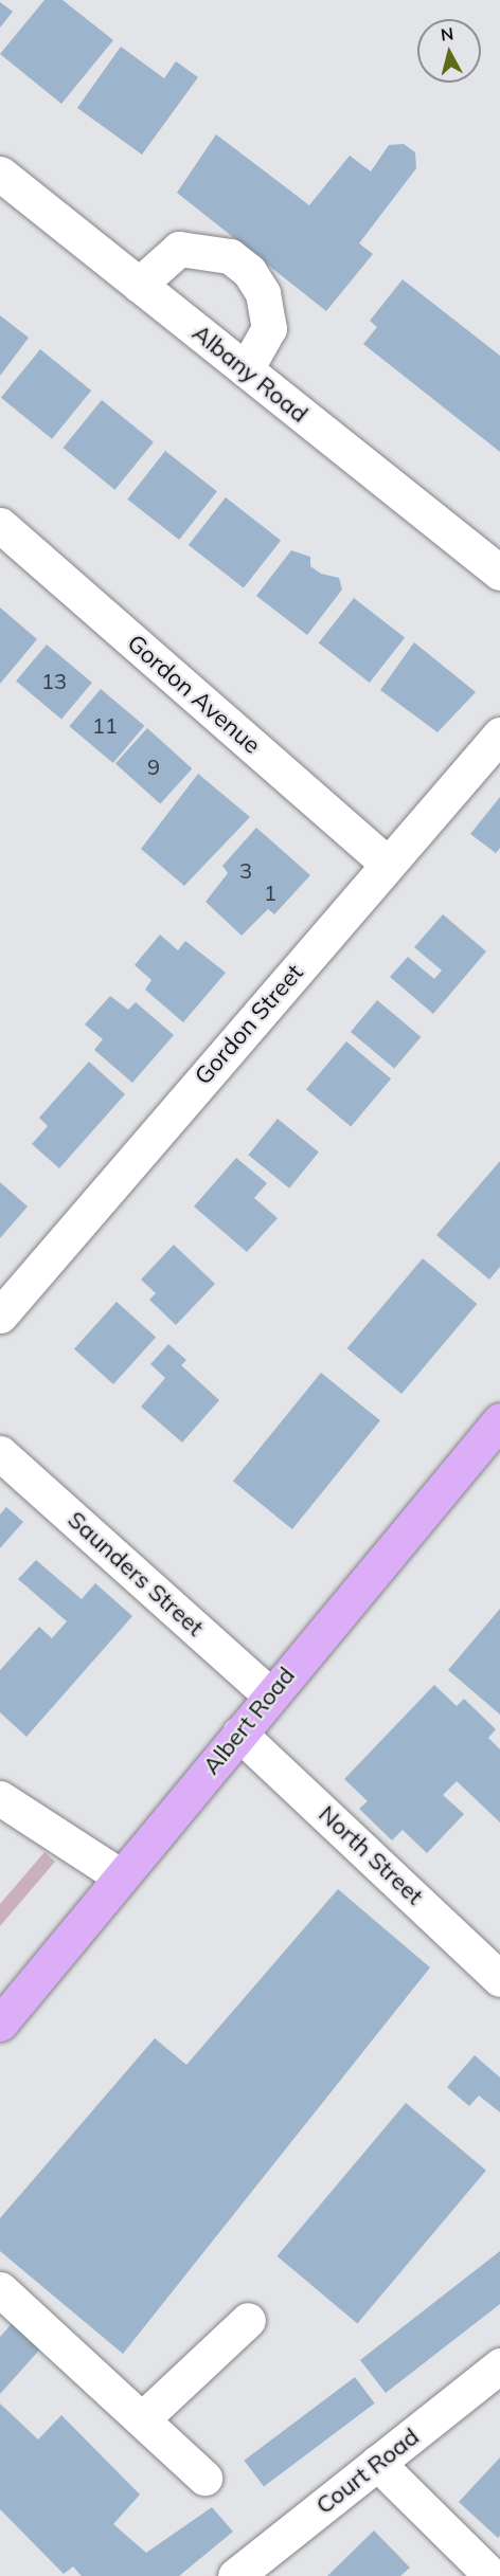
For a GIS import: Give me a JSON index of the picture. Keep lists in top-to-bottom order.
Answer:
{
  "streets": {
    "highway": ["Albert Road"],
    "street": [
      "Albany Road",
      "Gordon Avenue",
      "Gordon Street",
      "Saunders Street",
      "North Street",
      "Court Road"
    ]
  },
  "crossings": [
    ["Gordon Avenue", "Gordon Street"],
    ["Saunders Street", "Albert Road"],
    ["Albert Road", "North Street"]
  ],
  "house_numbers": [
    "13",
    "11",
    "9",
    "3",
    "1"
  ],
  "north": "top"
}
